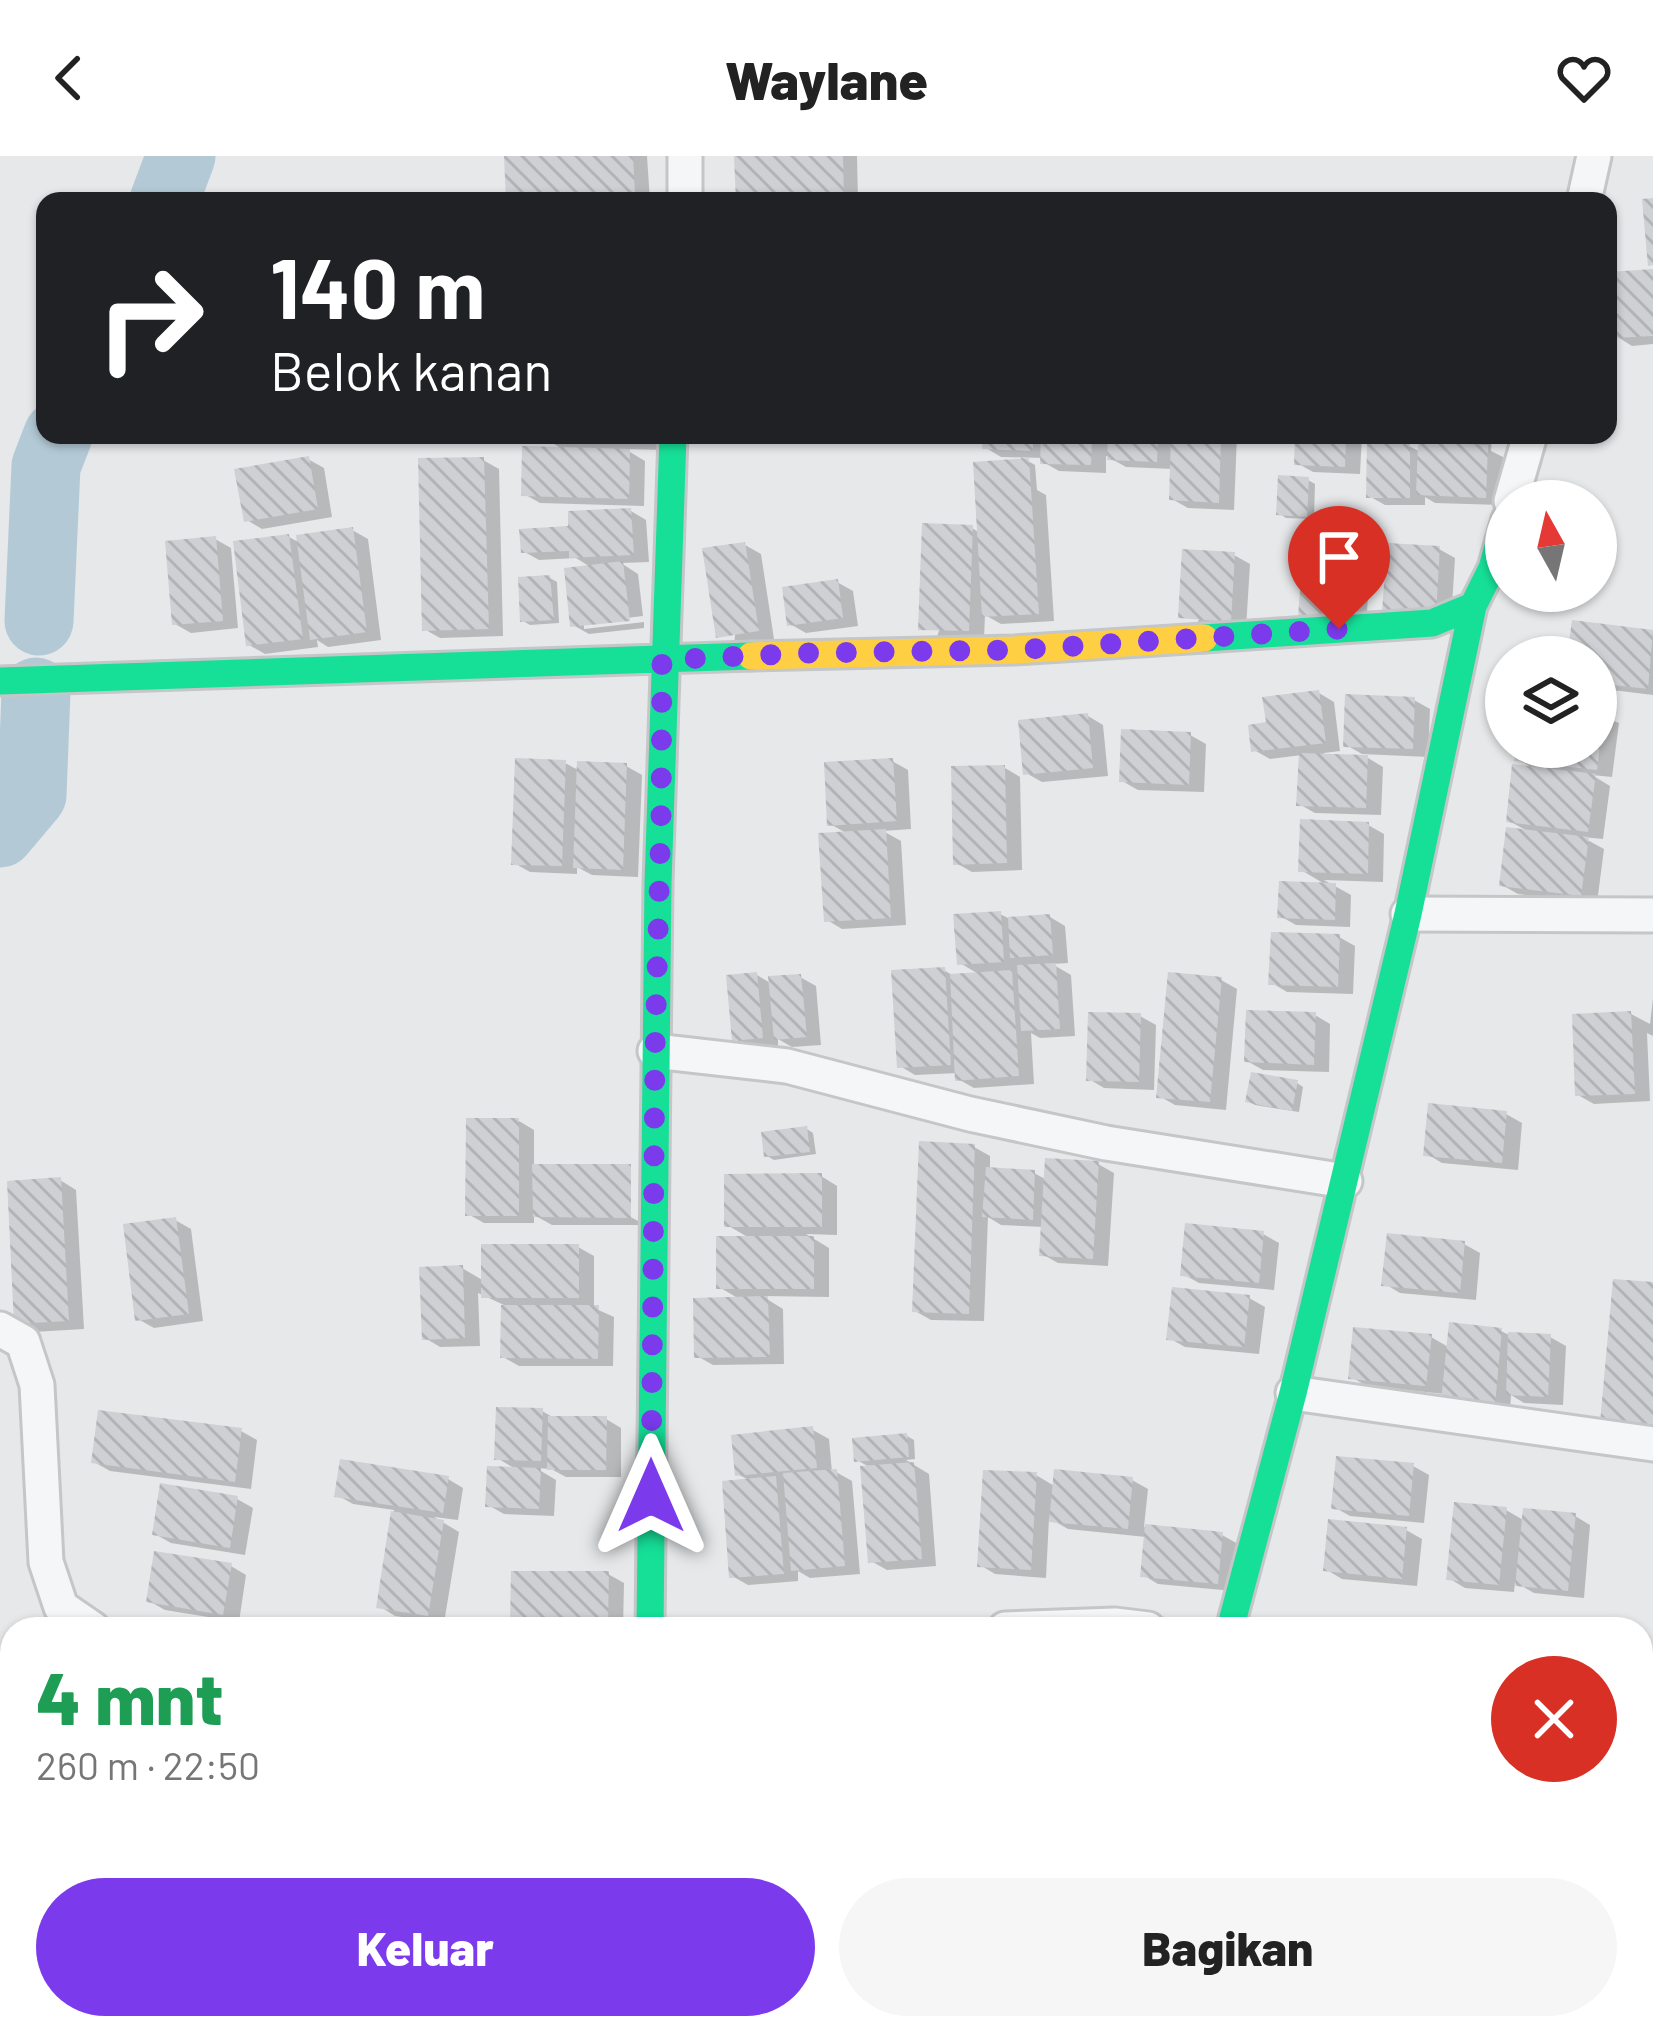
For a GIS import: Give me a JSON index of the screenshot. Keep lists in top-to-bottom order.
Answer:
{
  "north": "top",
  "page": {
    "header": "Waylane",
    "turn": ["140 m", "Belok kanan"],
    "heading": ["4 mnt", "260 m · 22:50"],
    "buttons": ["Keluar", "Bagikan"]
  }
}
